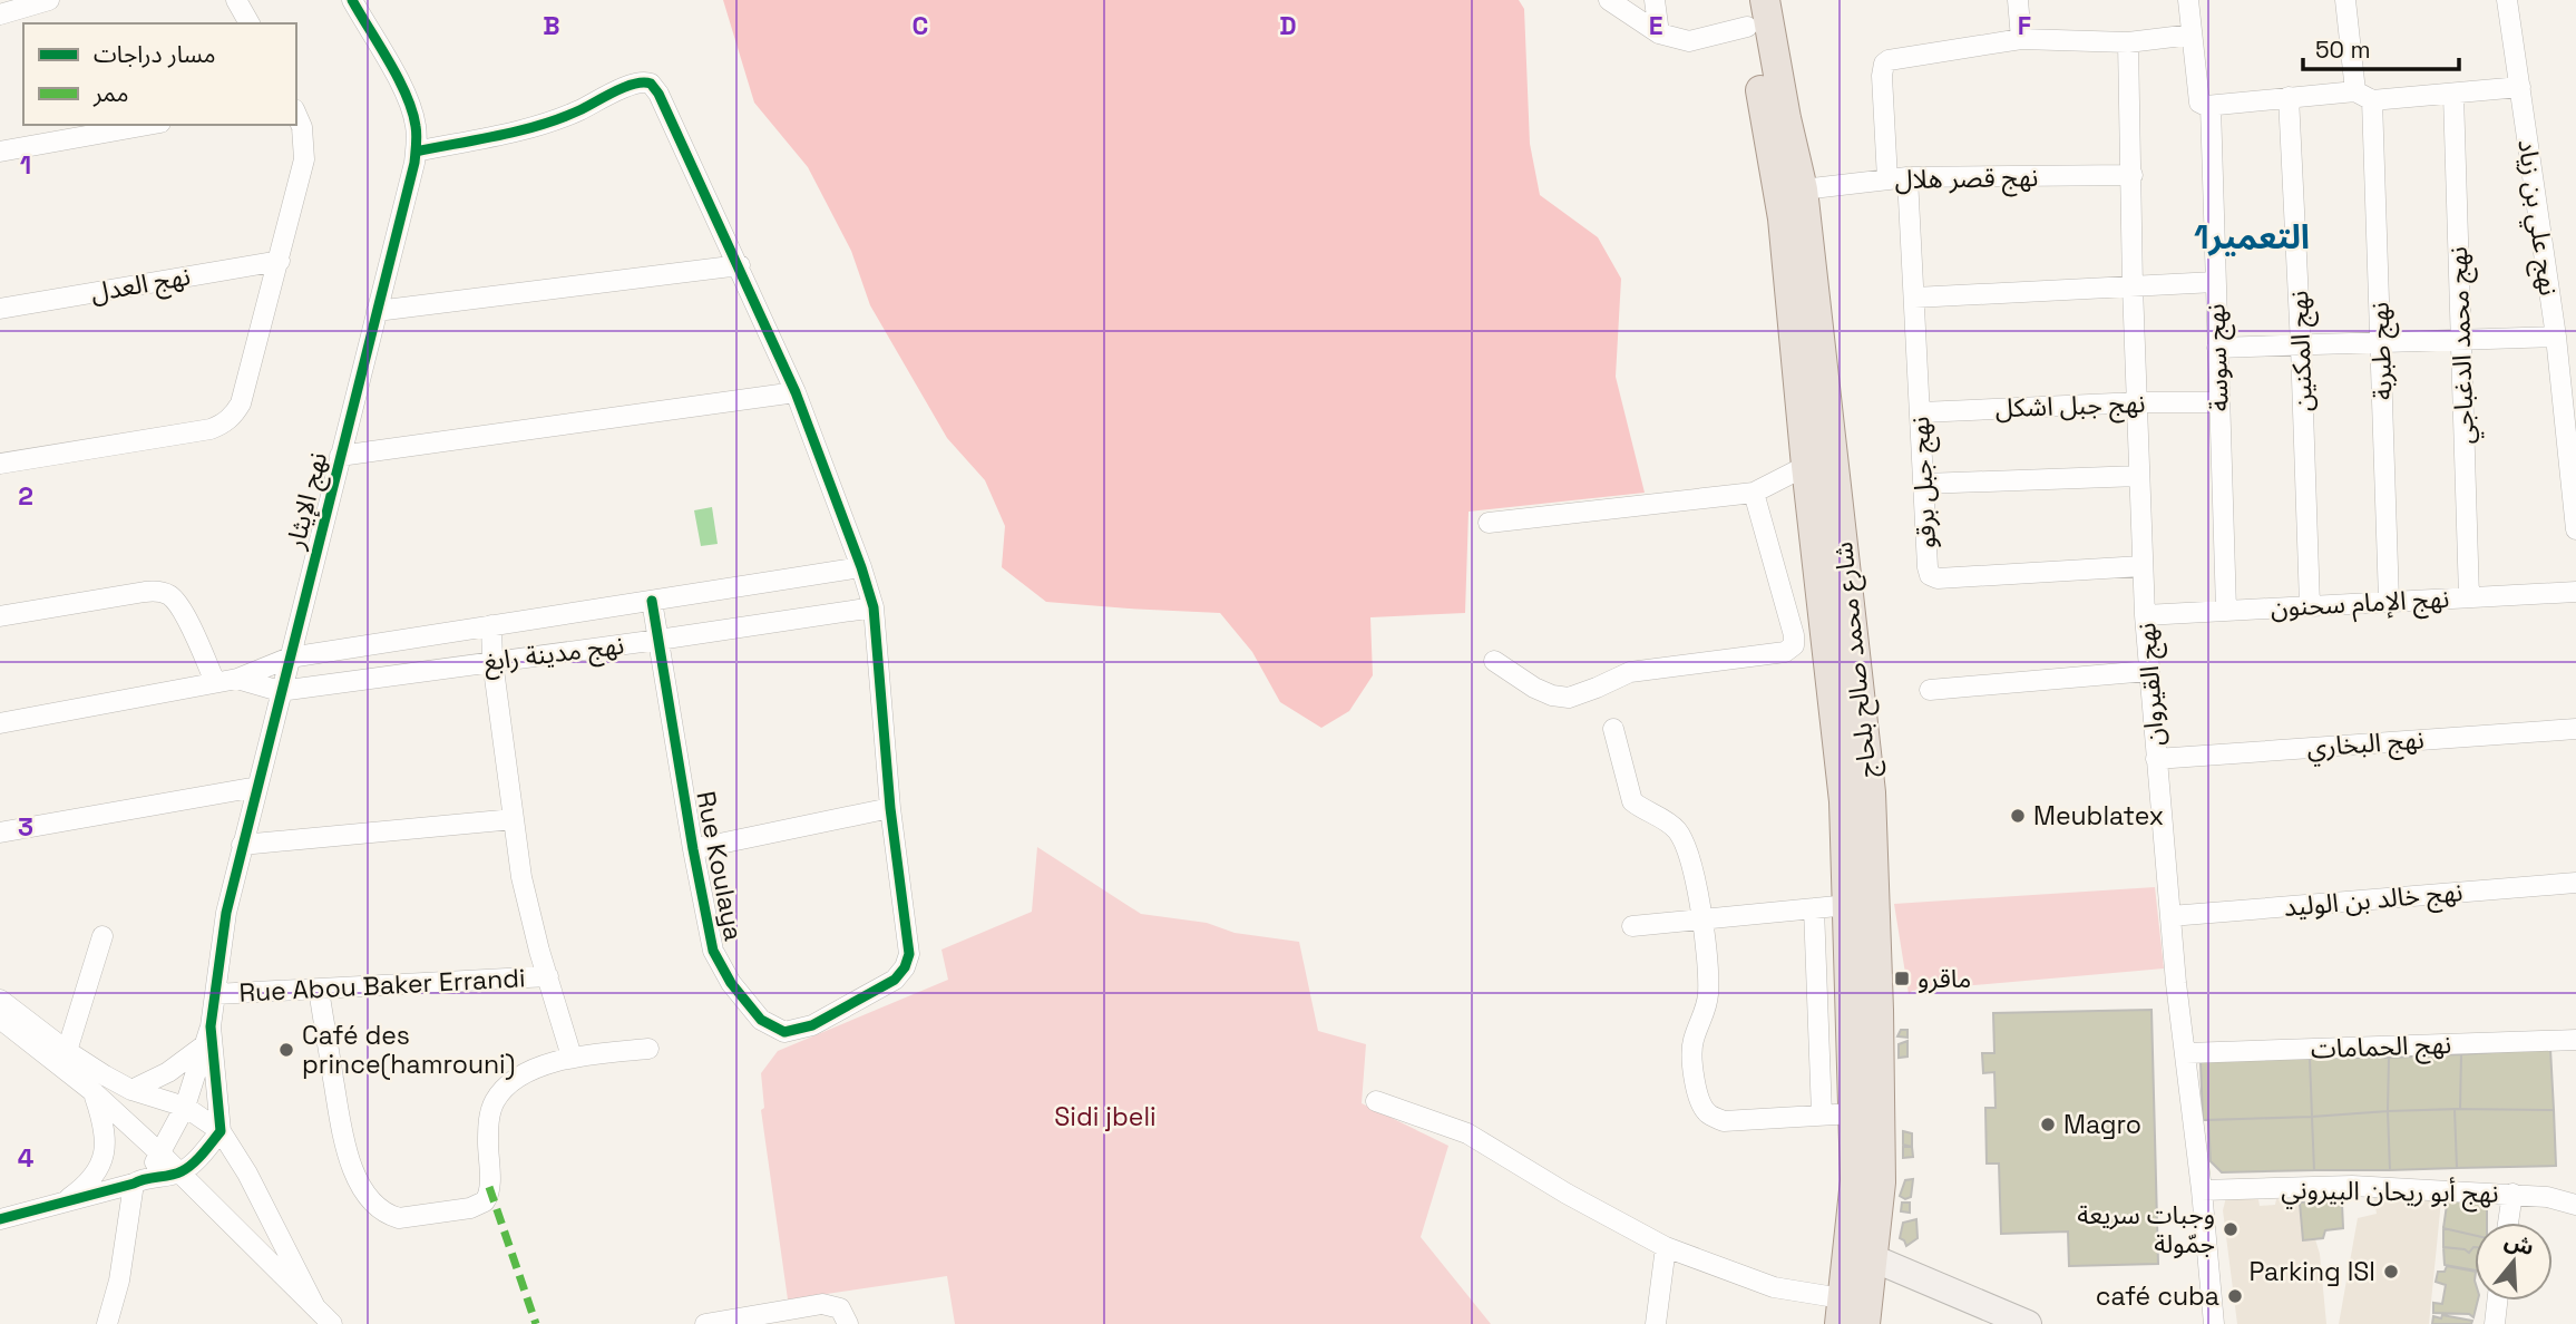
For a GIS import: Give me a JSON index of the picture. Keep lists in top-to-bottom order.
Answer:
{
  "streets": {
    "main road": ["شارع محمد صالح بلحاج"],
    "street": [
      "نهج قصر هلال",
      "نهج علي بن زياد",
      "نهج العدل",
      "نهج محمد الدغباجي",
      "نهج المكنين",
      "نهج طبربة",
      "نهج سوسة",
      "نهج جبل اشكل",
      "نهج جبل برقو",
      "نهج الإيثار",
      "نهج الإمام سحنون",
      "نهج مدينة رابغ",
      "نهج القيروان",
      "نهج البخاري",
      "Rue Koulaya",
      "نهج خالد بن الوليد",
      "Rue Abou Baker Errandi",
      "نهج الحمامات",
      "نهج أبو ريحان البيروني"
    ]
  },
  "crossings": [
    ["نهج قصر هلال", "نهج جبل برقو"],
    ["نهج قصر هلال", "شارع محمد صالح بلحاج"],
    ["نهج قصر هلال", "نهج القيروان"],
    ["نهج محمد الدغباجي", "نهج الإمام سحنون"],
    ["نهج المكنين", "نهج الإمام سحنون"],
    ["نهج طبربة", "نهج الإمام سحنون"],
    ["نهج سوسة", "نهج جبل اشكل"],
    ["نهج سوسة", "نهج الإمام سحنون"],
    ["نهج جبل اشكل", "نهج جبل برقو"],
    ["نهج جبل اشكل", "نهج القيروان"],
    ["نهج جبل برقو", "نهج القيروان"],
    ["نهج الإيثار", "نهج مدينة رابغ"],
    ["نهج الإيثار", "Rue Koulaya"],
    ["نهج الإيثار", "Rue Abou Baker Errandi"],
    ["نهج الإمام سحنون", "نهج القيروان"],
    ["نهج مدينة رابغ", "Rue Koulaya"],
    ["نهج القيروان", "نهج البخاري"],
    ["نهج القيروان", "نهج خالد بن الوليد"],
    ["نهج القيروان", "نهج الحمامات"],
    ["نهج القيروان", "نهج أبو ريحان البيروني"]
  ],
  "districts": ["التعمير1"],
  "parks": ["Sidi jbeli"],
  "places": {
    "other": [
      "Meublatex",
      "Café des prince(hamrouni)",
      "Magro",
      "وجبات سريعة جمّولة",
      "Parking ISI",
      "café cuba"
    ],
    "transit": ["ماقرو"]
  },
  "legend": ["مسار دراجات", "ممر"],
  "scale_bar": "50 m",
  "north": "top",
  "grid": {
    "columns": [
      "B",
      "C",
      "D",
      "E",
      "F"
    ],
    "rows": [
      "1",
      "2",
      "3",
      "4"
    ]
  }
}
